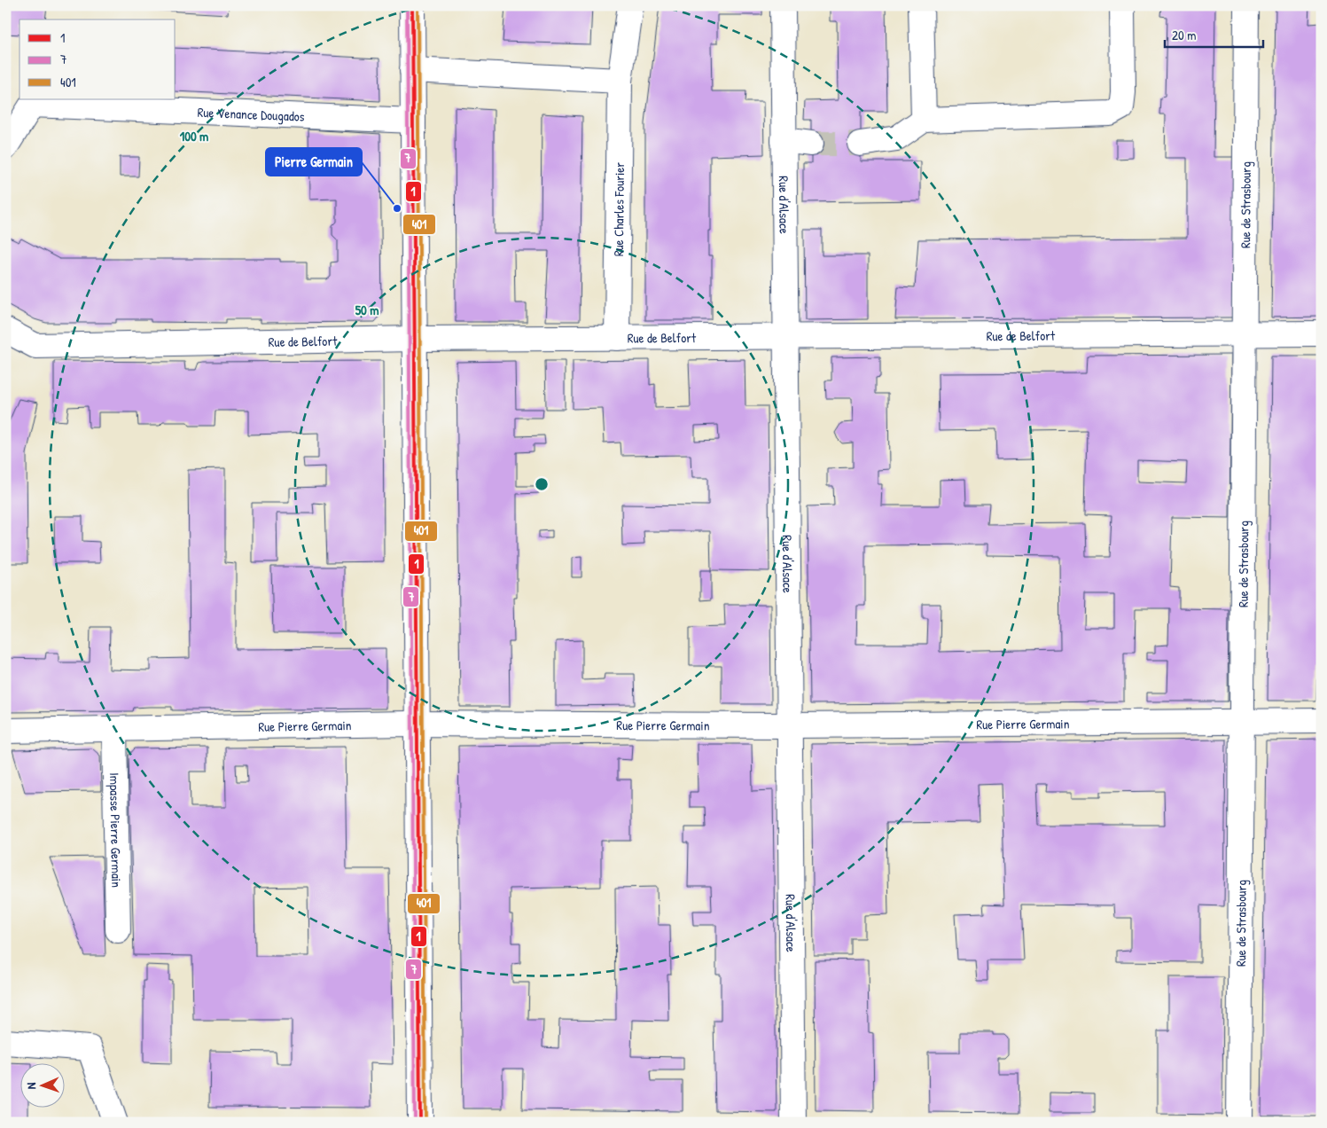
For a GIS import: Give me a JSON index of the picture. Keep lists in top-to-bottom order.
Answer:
{
  "streets": {
    "street": [
      "Rue Venance Dougados",
      "Rue d'Alsace",
      "Rue de Strasbourg",
      "Rue Charles Fourier",
      "Rue de Belfort",
      "Rue Pierre Germain",
      "Impasse Pierre Germain"
    ]
  },
  "crossings": [
    ["Rue d'Alsace", "Rue de Belfort"],
    ["Rue d'Alsace", "Rue Pierre Germain"],
    ["Rue de Strasbourg", "Rue de Belfort"],
    ["Rue de Strasbourg", "Rue Pierre Germain"],
    ["Rue Charles Fourier", "Rue de Belfort"],
    ["Rue Pierre Germain", "Impasse Pierre Germain"]
  ],
  "places": ["Pierre Germain"],
  "lines": ["transit line 1", "transit line 7", "transit line 401"],
  "legend": ["1", "7", "401"],
  "scale_bar": "20 m",
  "north": "left",
  "rings": ["100 m", "50 m"]
}
